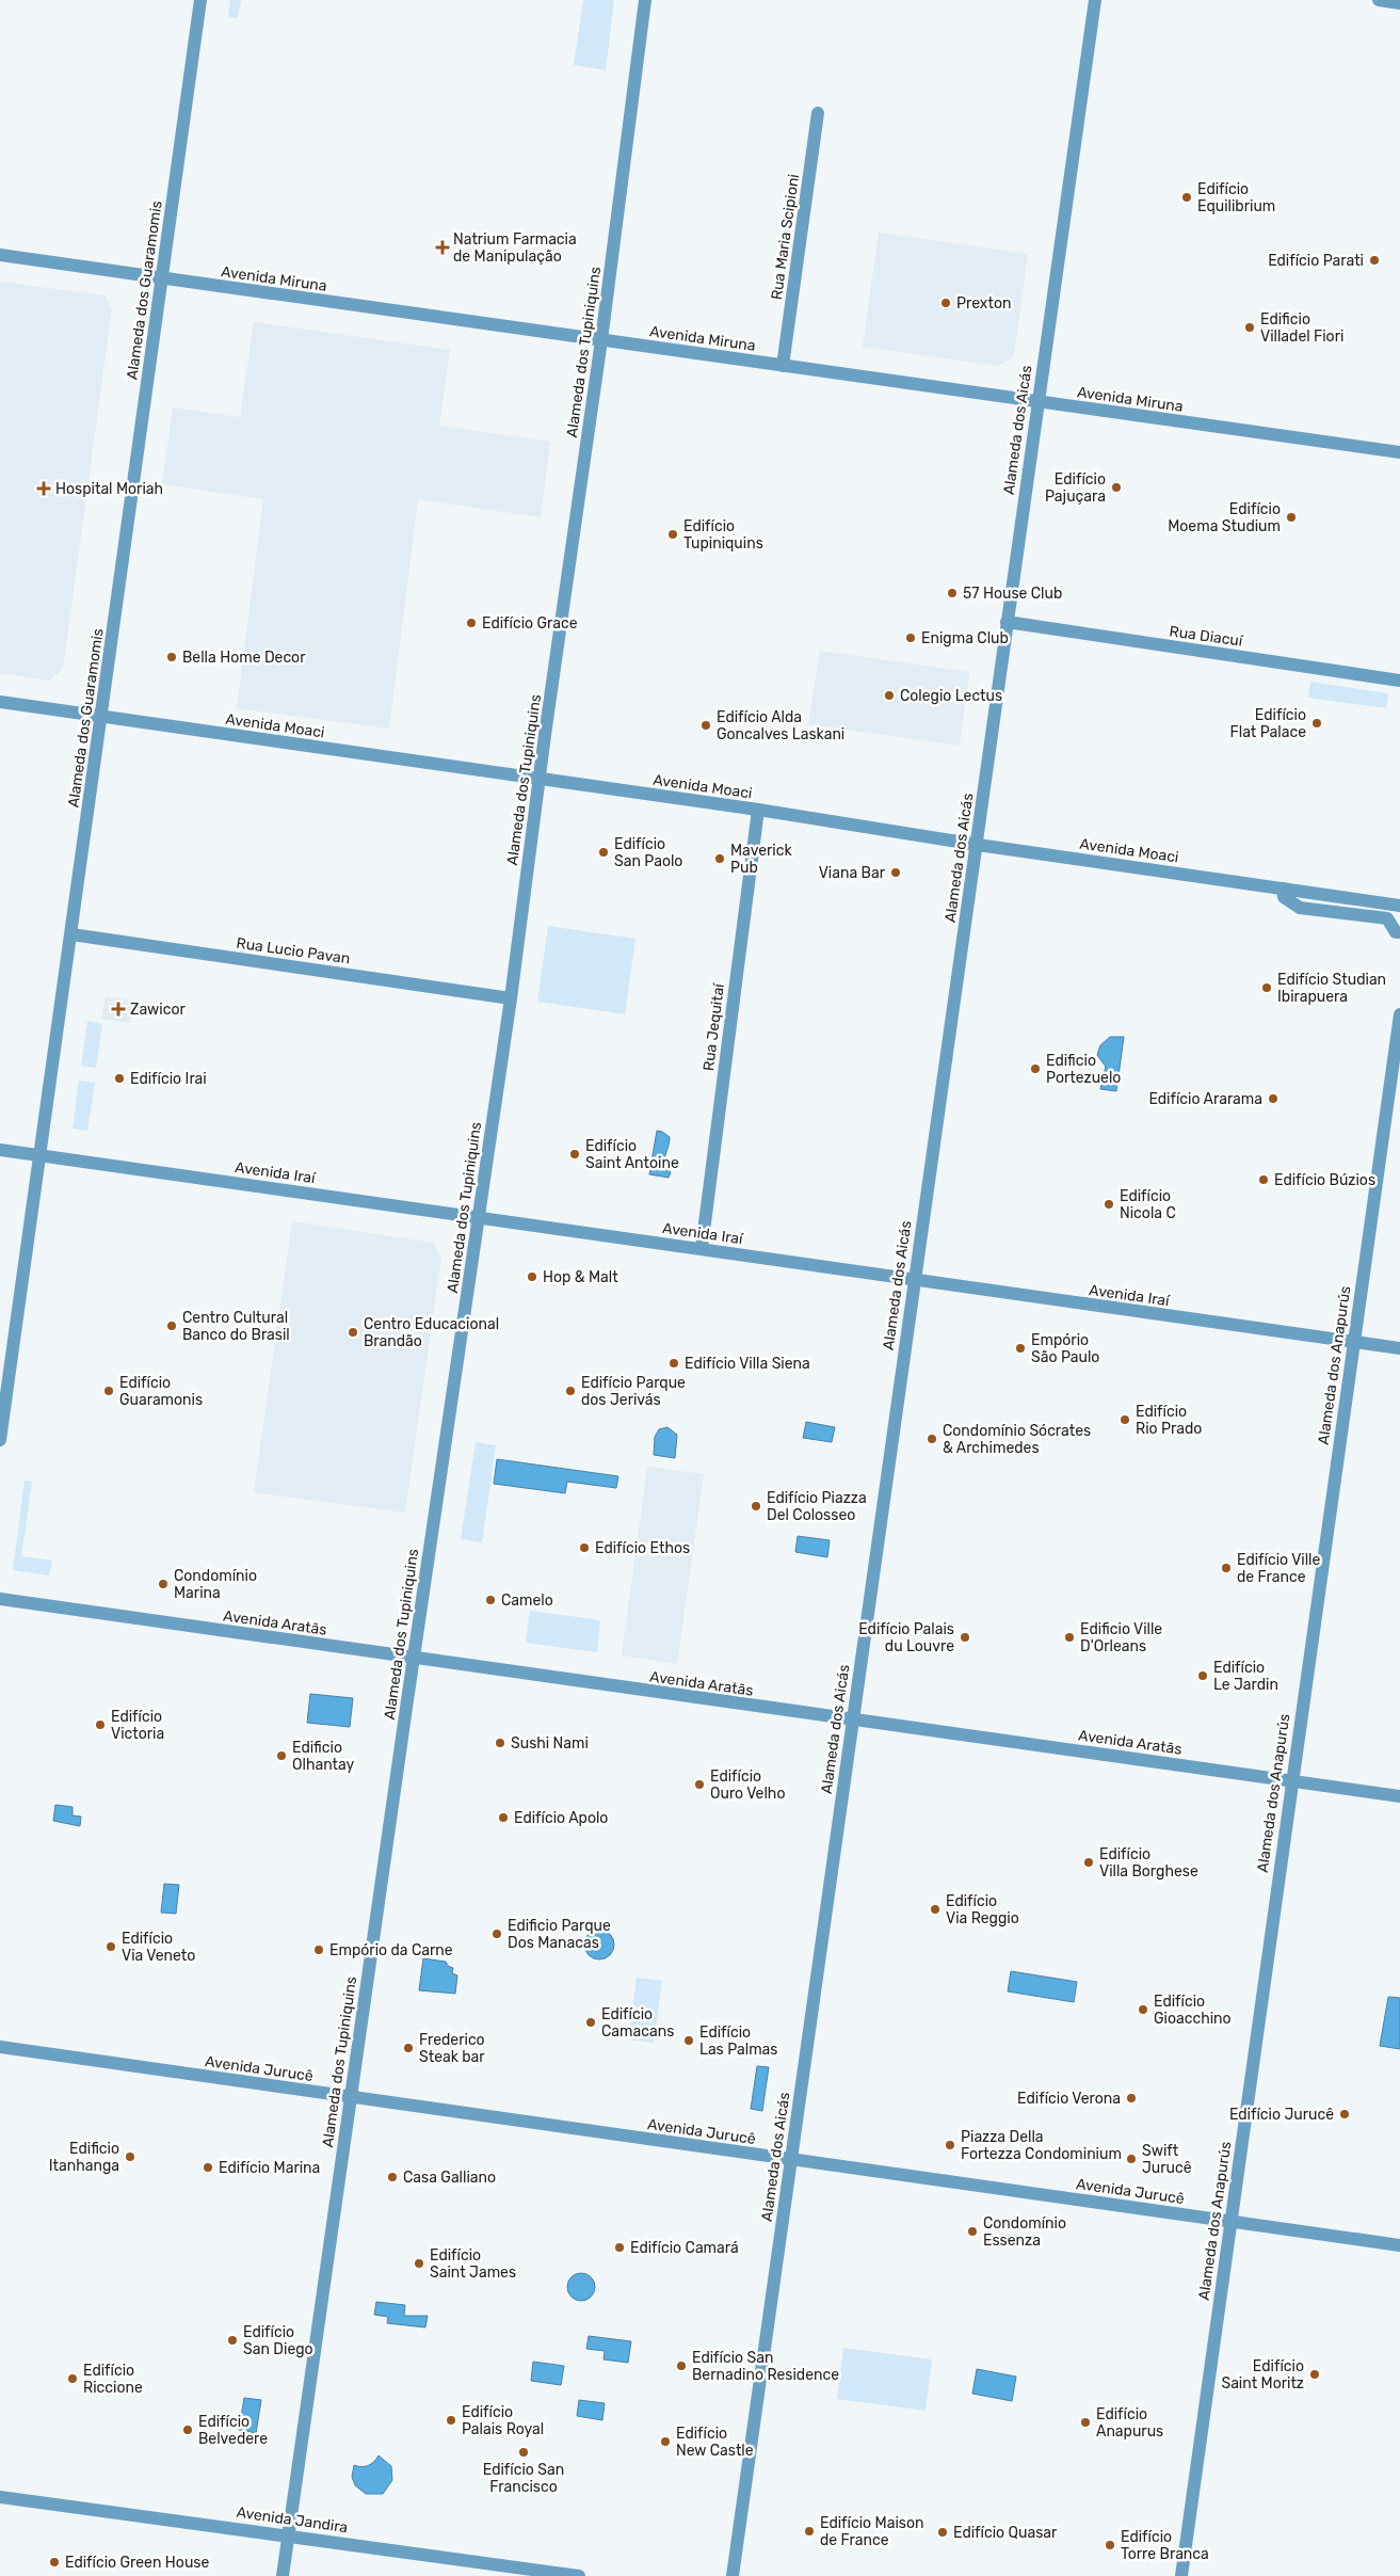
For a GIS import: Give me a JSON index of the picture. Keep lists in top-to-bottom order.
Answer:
{
  "streets": {
    "street": [
      "Rua Maria Scipioni",
      "Avenida Miruna",
      "Alameda dos Guaramomis",
      "Alameda dos Tupiniquins",
      "Alameda dos Aicás",
      "Rua Diacuí",
      "Avenida Moaci",
      "Rua Lucio Pavan",
      "Rua Jequitaí",
      "Avenida Iraí",
      "Alameda dos Anapurús",
      "Avenida Aratãs",
      "Avenida Jurucê",
      "Avenida Jandira"
    ]
  },
  "crossings": [
    ["Rua Maria Scipioni", "Avenida Miruna"],
    ["Avenida Miruna", "Alameda dos Guaramomis"],
    ["Avenida Miruna", "Alameda dos Tupiniquins"],
    ["Avenida Miruna", "Alameda dos Aicás"],
    ["Alameda dos Guaramomis", "Avenida Moaci"],
    ["Alameda dos Guaramomis", "Rua Lucio Pavan"],
    ["Alameda dos Guaramomis", "Avenida Iraí"],
    ["Alameda dos Tupiniquins", "Avenida Moaci"],
    ["Alameda dos Tupiniquins", "Rua Lucio Pavan"],
    ["Alameda dos Tupiniquins", "Avenida Iraí"],
    ["Alameda dos Tupiniquins", "Avenida Aratãs"],
    ["Alameda dos Tupiniquins", "Avenida Jurucê"],
    ["Alameda dos Tupiniquins", "Avenida Jandira"],
    ["Alameda dos Aicás", "Rua Diacuí"],
    ["Alameda dos Aicás", "Avenida Moaci"],
    ["Alameda dos Aicás", "Avenida Iraí"],
    ["Alameda dos Aicás", "Avenida Aratãs"],
    ["Alameda dos Aicás", "Avenida Jurucê"],
    ["Avenida Moaci", "Rua Jequitaí"],
    ["Rua Jequitaí", "Avenida Iraí"],
    ["Avenida Iraí", "Alameda dos Anapurús"],
    ["Alameda dos Anapurús", "Avenida Aratãs"],
    ["Alameda dos Anapurús", "Avenida Jurucê"]
  ],
  "places": {
    "other": [
      "Edifício Equilibrium",
      "Edifício Parati",
      "Prexton",
      "Edificio Villadel Fiori",
      "Edifício Pajuçara",
      "Edifício Moema Studium",
      "Edifício Tupiniquins",
      "57 House Club",
      "Edifício Grace",
      "Enigma Club",
      "Bella Home Decor",
      "Colegio Lectus",
      "Edifício Flat Palace",
      "Edifício Alda Goncalves Laskani",
      "Edifício San Paolo",
      "Maverick Pub",
      "Viana Bar",
      "Edifício Studian Ibirapuera",
      "Edificio Portezuelo",
      "Edifício Irai",
      "Edifício Ararama",
      "Edifício Saint Antoine",
      "Edifício Búzios",
      "Edifício Nicola C",
      "Hop & Malt",
      "Centro Cultural Banco do Brasil",
      "Centro Educacional Brandão",
      "Empório São Paulo",
      "Edifício Villa Siena",
      "Edifício Guaramonis",
      "Edifício Parque dos Jerivás",
      "Edifício Rio Prado",
      "Condomínio Sócrates & Archimedes",
      "Edifício Piazza Del Colosseo",
      "Edifício Ethos",
      "Edifício Ville de France",
      "Condomínio Marina",
      "Camelo",
      "Edifício Palais du Louvre",
      "Edificio Ville D'Orleans",
      "Edifício Le Jardin",
      "Edifício Victoria",
      "Sushi Nami",
      "Edificio Olhantay",
      "Edifício Ouro Velho",
      "Edifício Apolo",
      "Edifício Villa Borghese",
      "Edifício Via Reggio",
      "Edificio Parque Dos Manacas",
      "Edifício Via Veneto",
      "Empório da Carne",
      "Edifício Gioacchino",
      "Edifício Camacans",
      "Edifício Las Palmas",
      "Frederico Steak bar",
      "Edifício Verona",
      "Edifício Jurucê",
      "Piazza Della Fortezza Condominium",
      "Edificio Itanhanga",
      "Swift Jurucê",
      "Edifício Marina",
      "Casa Galliano",
      "Condomínio Essenza",
      "Edifício Camará",
      "Edifício Saint James",
      "Edifício San Diego",
      "Edifício San Bernadino Residence",
      "Edifício Saint Moritz",
      "Edifício Riccione",
      "Edifício Palais Royal",
      "Edifício Anapurus",
      "Edifício Belvedere",
      "Edifício New Castle",
      "Edifício San Francisco",
      "Edifício Maison de France",
      "Edifício Quasar",
      "Edifício Torre Branca",
      "Edifício Green House"
    ],
    "health": ["Natrium Farmacia de Manipulação", "Hospital Moriah", "Zawicor"]
  }
}
